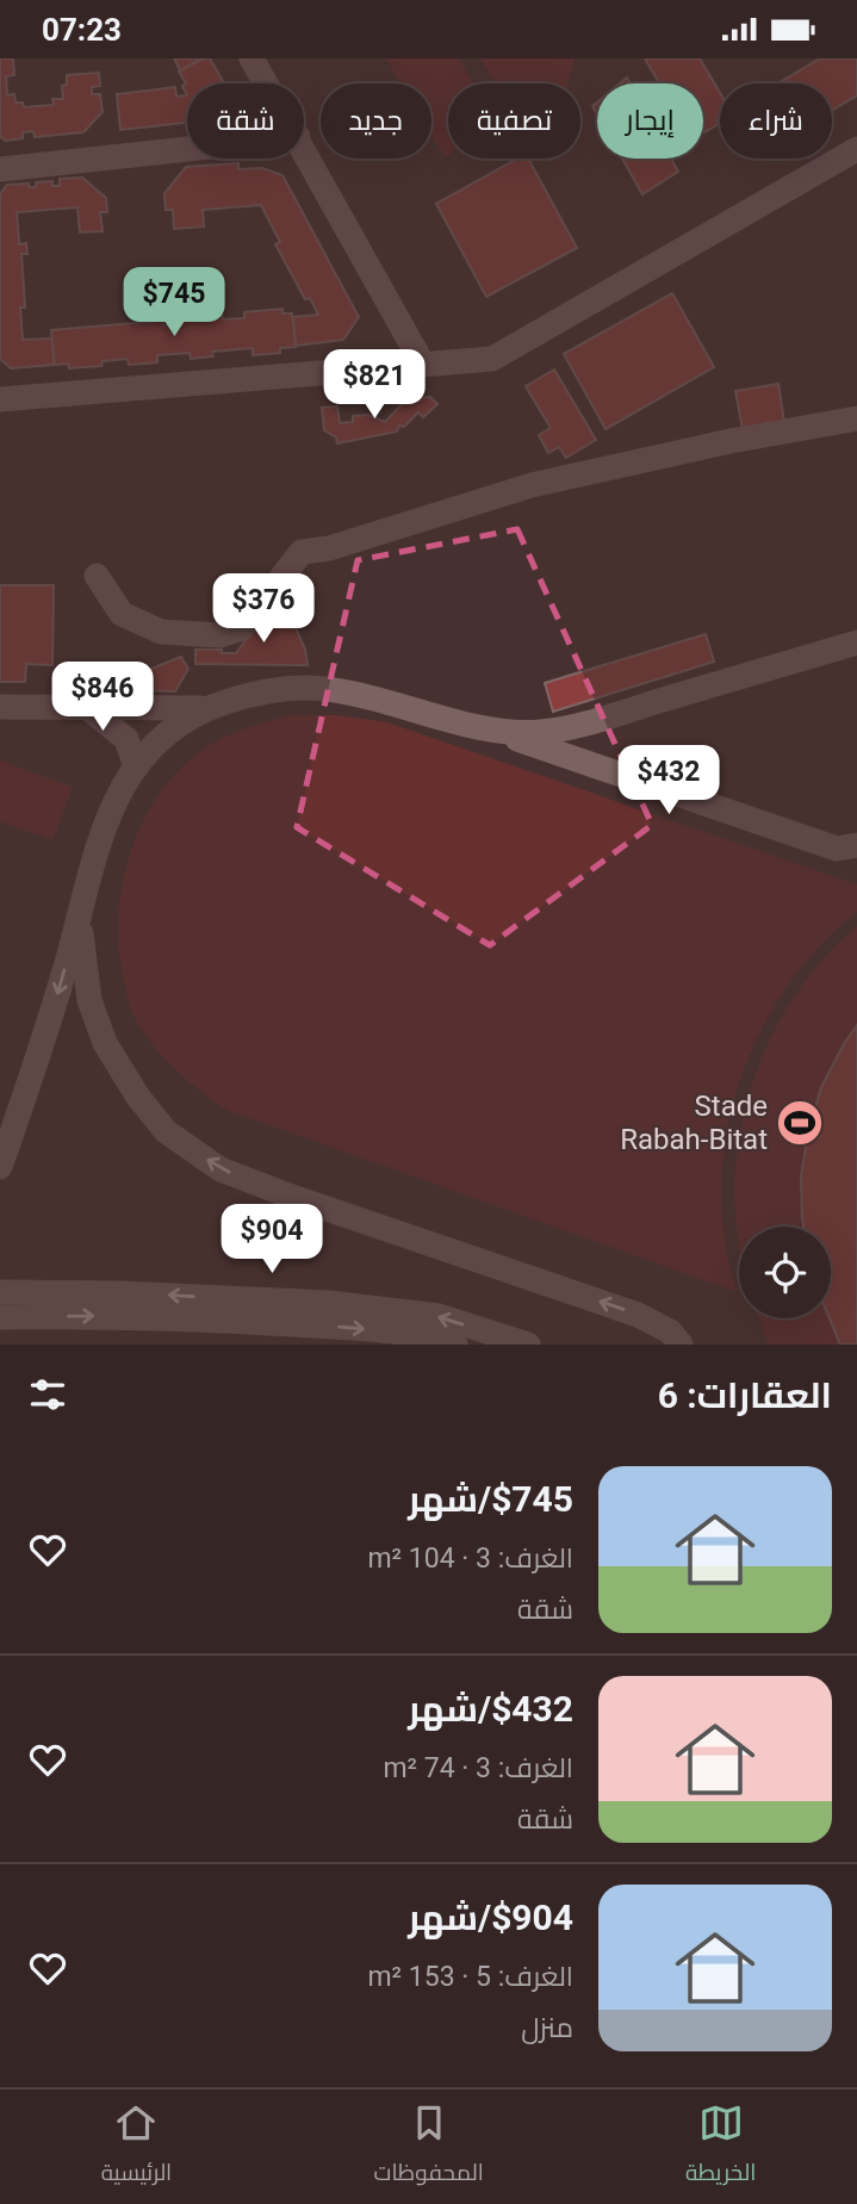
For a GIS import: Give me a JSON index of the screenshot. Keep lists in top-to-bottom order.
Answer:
{
  "places": {
    "sports": ["Stade Rabah-Bitat"]
  },
  "page": {
    "status": "07:23",
    "chip": [
      "شراء",
      "إيجار",
      "تصفية",
      "جديد",
      "شقة"
    ],
    "price": [
      "$745",
      "$821",
      "$376",
      "$846",
      "$432",
      "$904"
    ],
    "heading": "العقارات: 6",
    "list": [
      {
        "name": "$745/شهر",
        "note": "الغرف: 3 · 104 m² · شقة"
      },
      {
        "name": "$432/شهر",
        "note": "الغرف: 3 · 74 m² · شقة"
      },
      {
        "name": "$904/شهر",
        "note": "الغرف: 5 · 153 m² · منزل"
      }
    ],
    "tabs": ["الخريطة", "المحفوظات", "الرئيسية"]
  }
}
